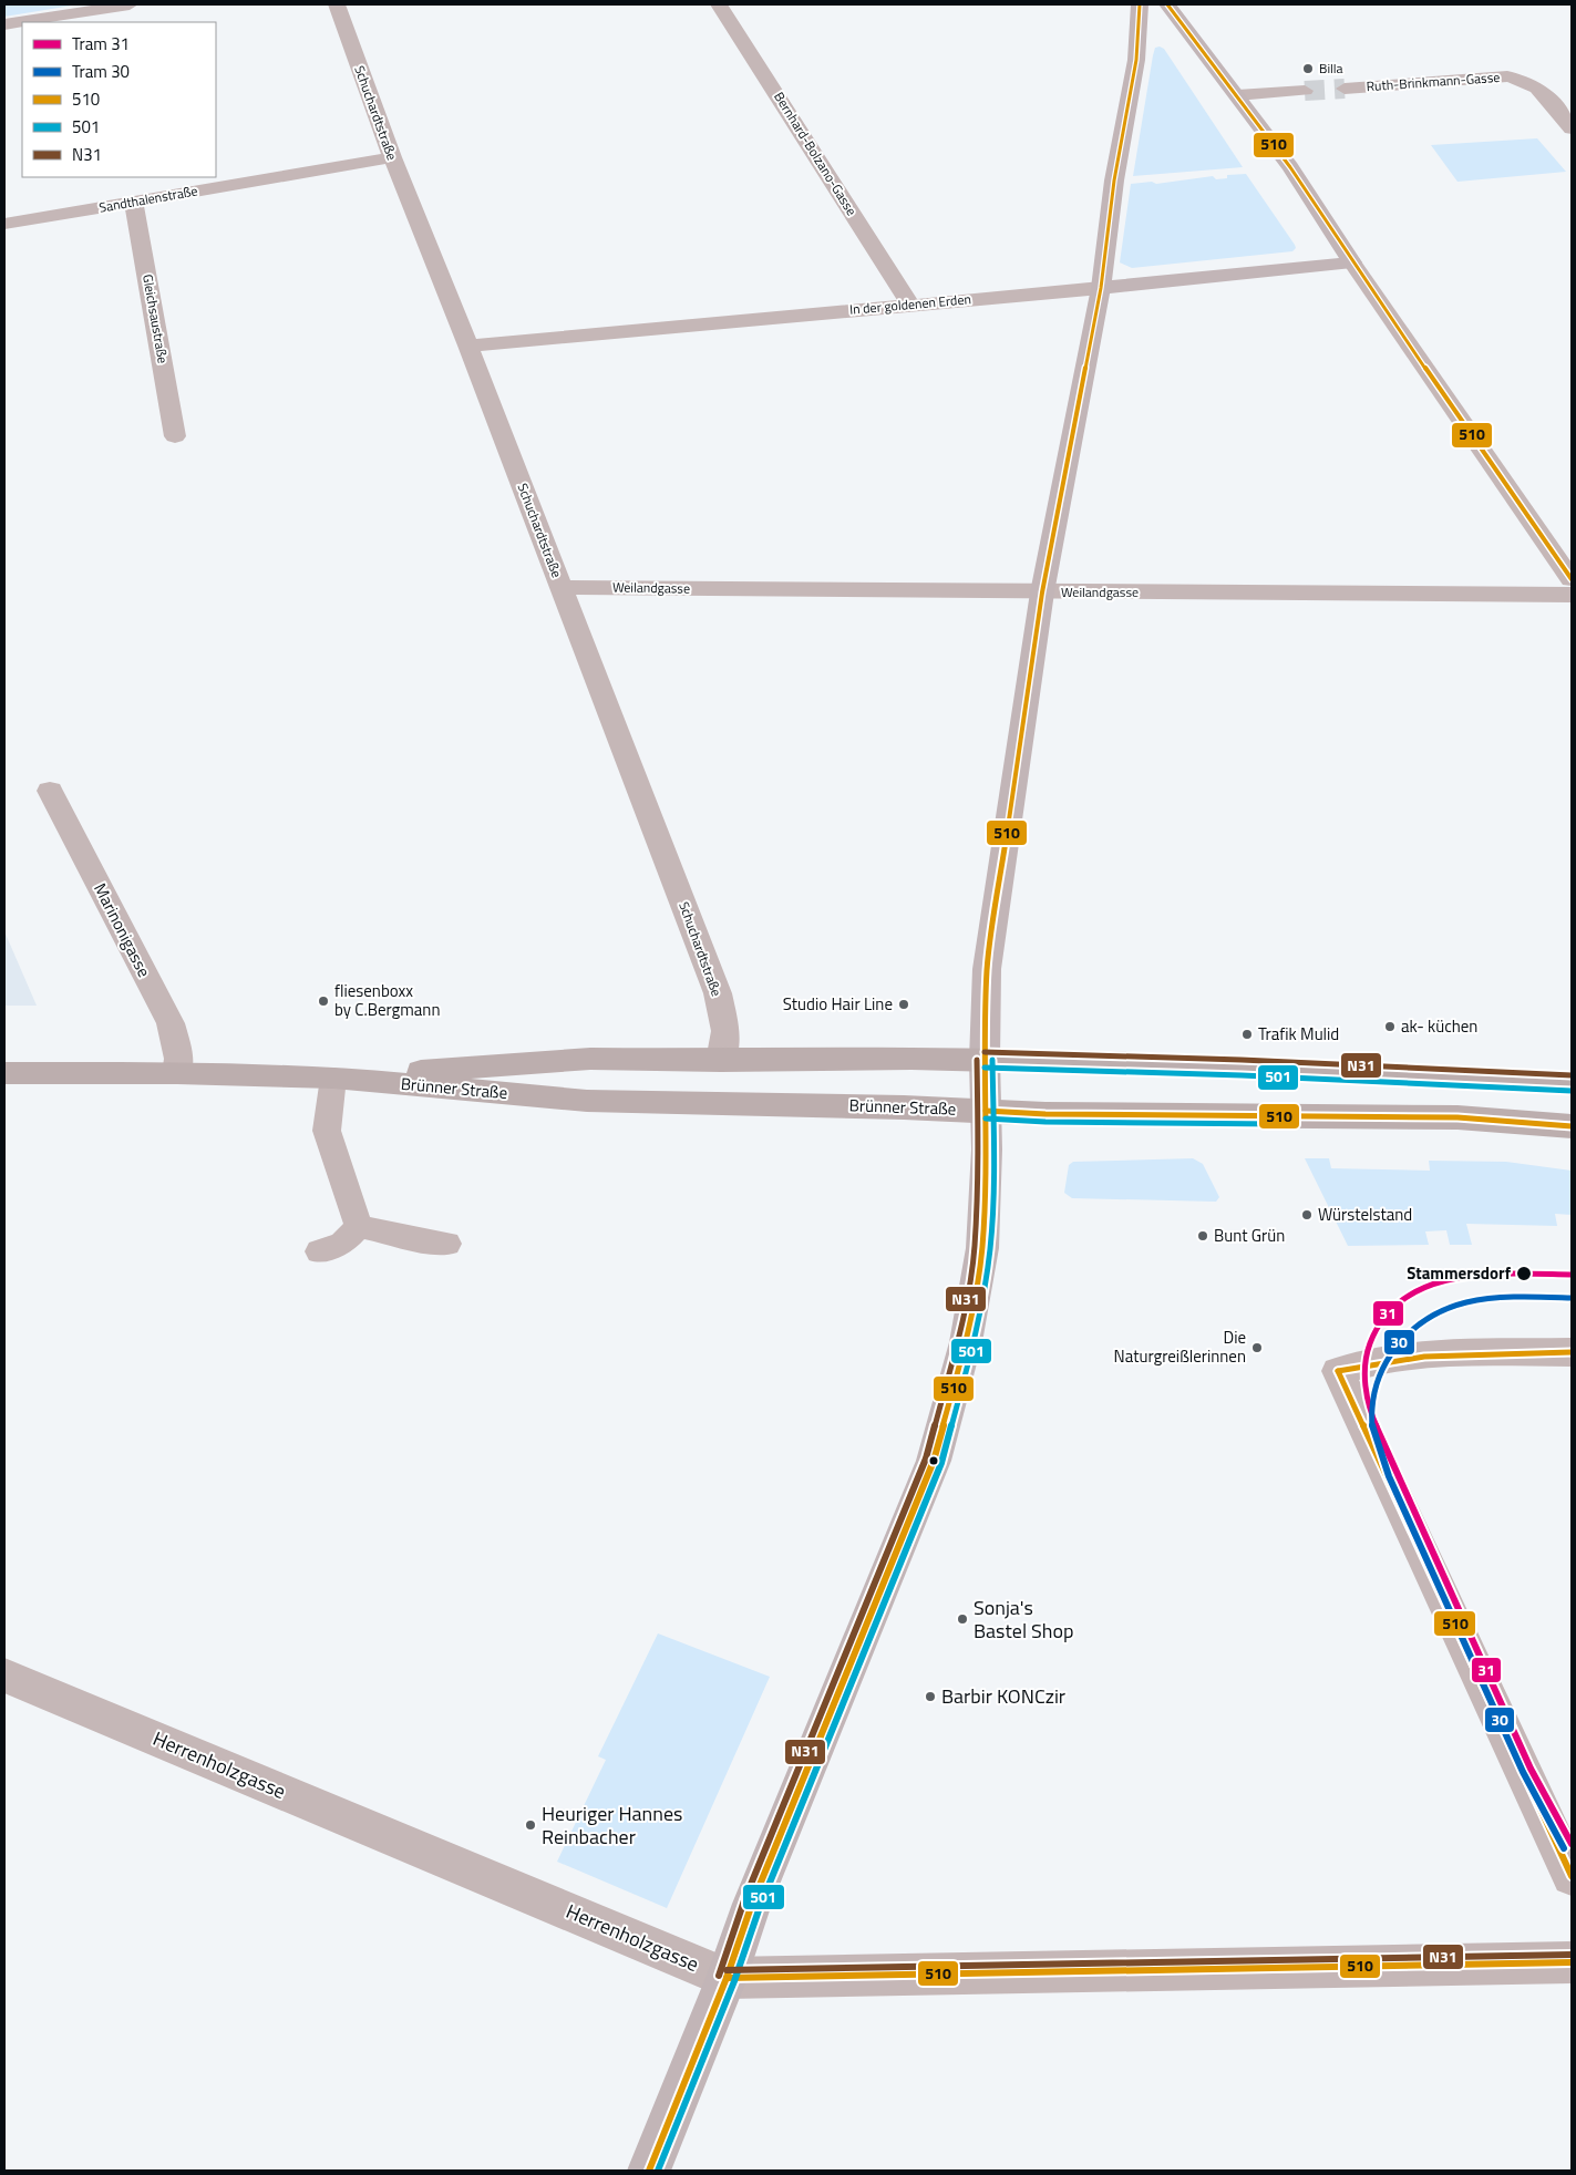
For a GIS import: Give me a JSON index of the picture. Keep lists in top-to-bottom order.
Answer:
{
  "streets": {
    "main road": ["In der goldenen Erden", "Brünner Straße"],
    "street": [
      "Ruth-Brinkmann-Gasse",
      "Schuchardtstraße",
      "Bernhard-Bolzano-Gasse",
      "Sandthalenstraße",
      "Gleichsaustraße",
      "Weilandgasse",
      "Marinonigasse",
      "Herrenholzgasse"
    ]
  },
  "crossings": [
    ["Schuchardtstraße", "Sandthalenstraße"],
    ["Schuchardtstraße", "In der goldenen Erden"],
    ["Schuchardtstraße", "Weilandgasse"],
    ["Schuchardtstraße", "Brünner Straße"],
    ["Bernhard-Bolzano-Gasse", "In der goldenen Erden"],
    ["Sandthalenstraße", "Gleichsaustraße"],
    ["Marinonigasse", "Brünner Straße"]
  ],
  "places": [
    "Billa",
    "fliesenboxx by C.Bergmann",
    "Studio Hair Line",
    "ak- küchen",
    "Trafik Mulid",
    "Würstelstand",
    "Bunt Grün",
    "Stammersdorf",
    "Die Naturgreißlerinnen",
    "Sonja's Bastel Shop",
    "Barbir KONCzir",
    "Heuriger Hannes Reinbacher"
  ],
  "lines": [
    "transit line 510",
    "transit line N31",
    "transit line 501",
    "tram line 31",
    "tram line 30"
  ],
  "legend": [
    "Tram 31",
    "Tram 30",
    "510",
    "501",
    "N31"
  ]
}
